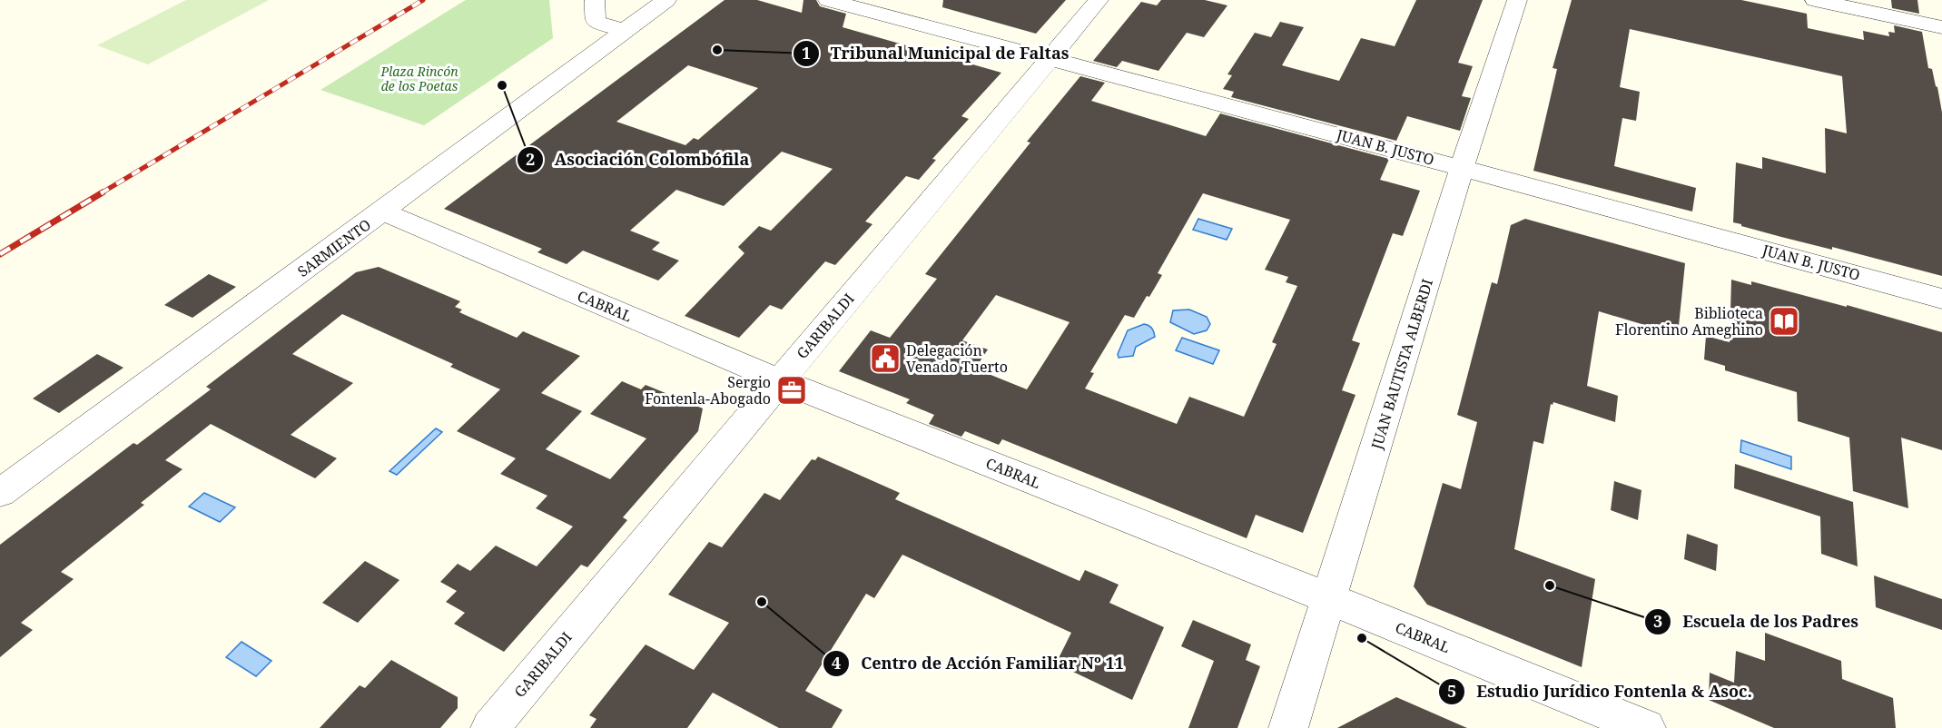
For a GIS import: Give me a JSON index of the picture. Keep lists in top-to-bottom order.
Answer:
{
  "streets": {
    "street": [
      "JUAN B. JUSTO",
      "SARMIENTO",
      "CABRAL",
      "GARIBALDI",
      "JUAN BAUTISTA ALBERDI"
    ]
  },
  "crossings": [
    ["JUAN B. JUSTO", "GARIBALDI"],
    ["JUAN B. JUSTO", "JUAN BAUTISTA ALBERDI"],
    ["SARMIENTO", "CABRAL"],
    ["CABRAL", "GARIBALDI"],
    ["CABRAL", "JUAN BAUTISTA ALBERDI"]
  ],
  "parks": ["Plaza Rincón de los Poetas"],
  "places": {
    "other": [
      "Tribunal Municipal de Faltas",
      "Asociación Colombófila",
      "Escuela de los Padres",
      "Centro de Acción Familiar Nº 11",
      "Estudio Jurídico Fontenla & Asoc."
    ],
    "library": ["Biblioteca Florentino Ameghino"],
    "public building": ["Delegación Venado Tuerto"],
    "office": ["Sergio Fontenla-Abogado"]
  }
}
